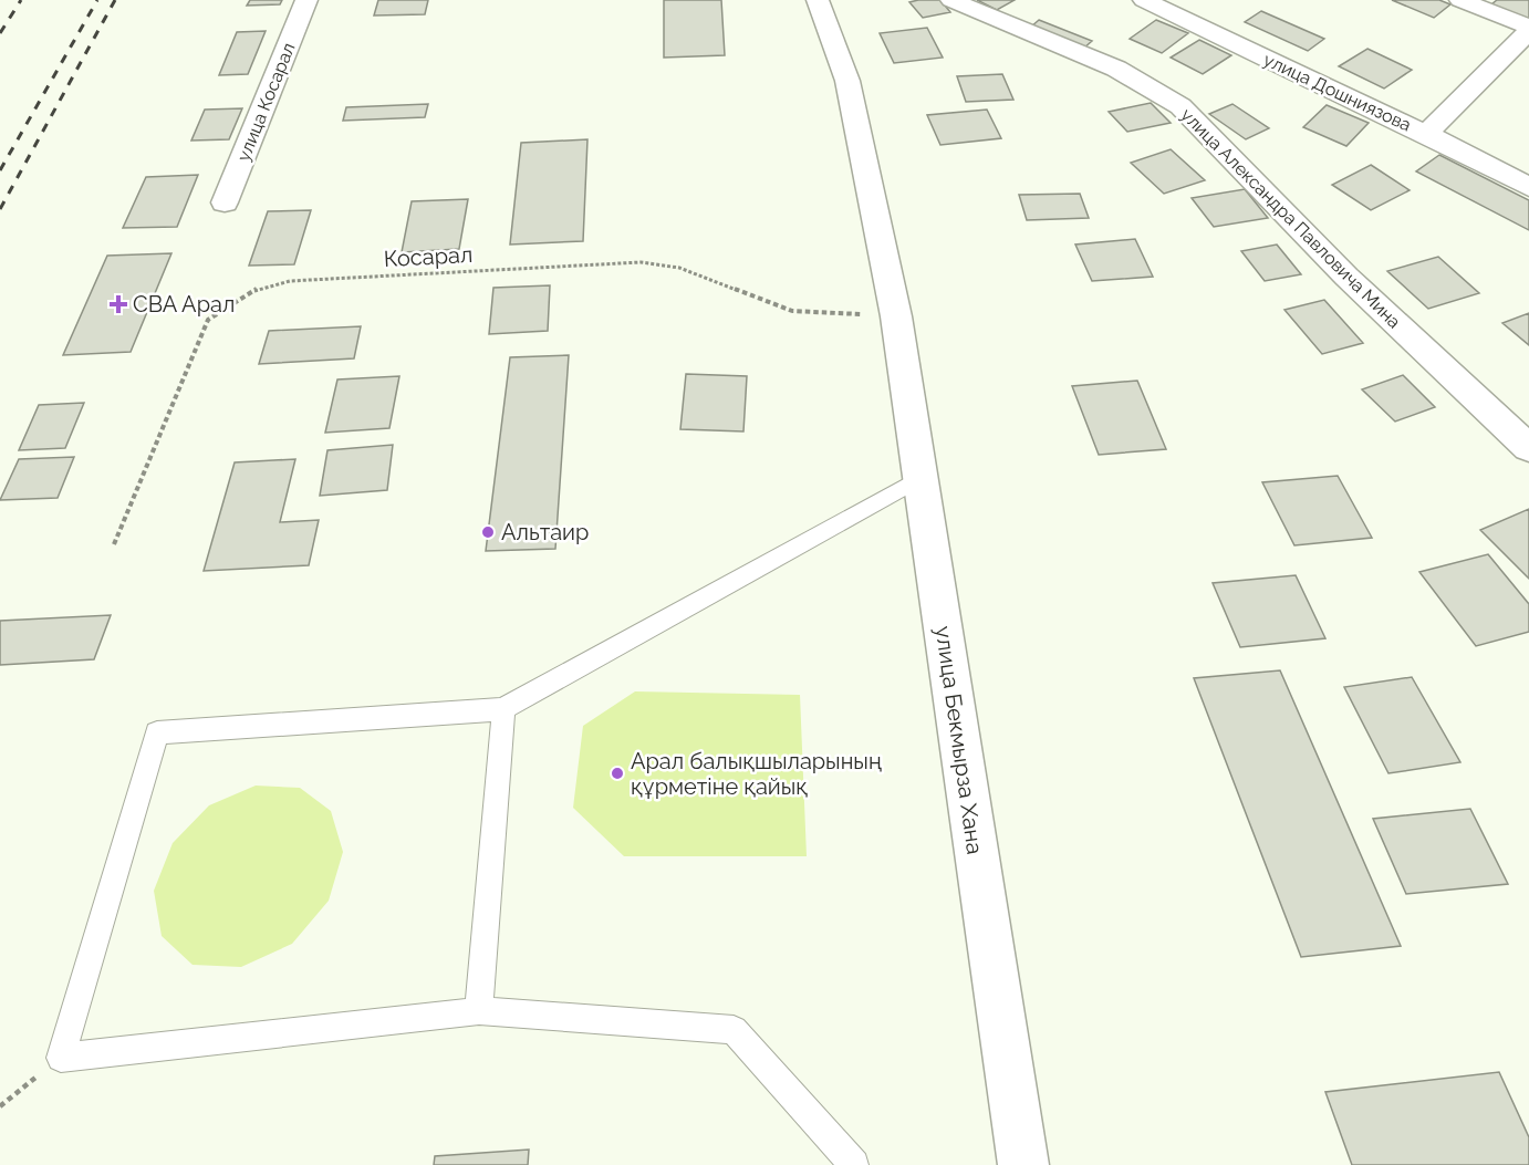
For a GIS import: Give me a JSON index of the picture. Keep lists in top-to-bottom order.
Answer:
{
  "streets": {
    "street": [
      "улица Дошниязова",
      "улица Косарал",
      "улица Александра Павловича Мина",
      "улица Бекмырза Хана"
    ],
    "path": ["Косарал"]
  },
  "crossings": [
    ["Косарал", "улица Бекмырза Хана"]
  ],
  "places": {
    "health": ["СВА Арал"],
    "other": ["Альтаир", "Арал балықшыларының құрметіне қайық"]
  }
}
